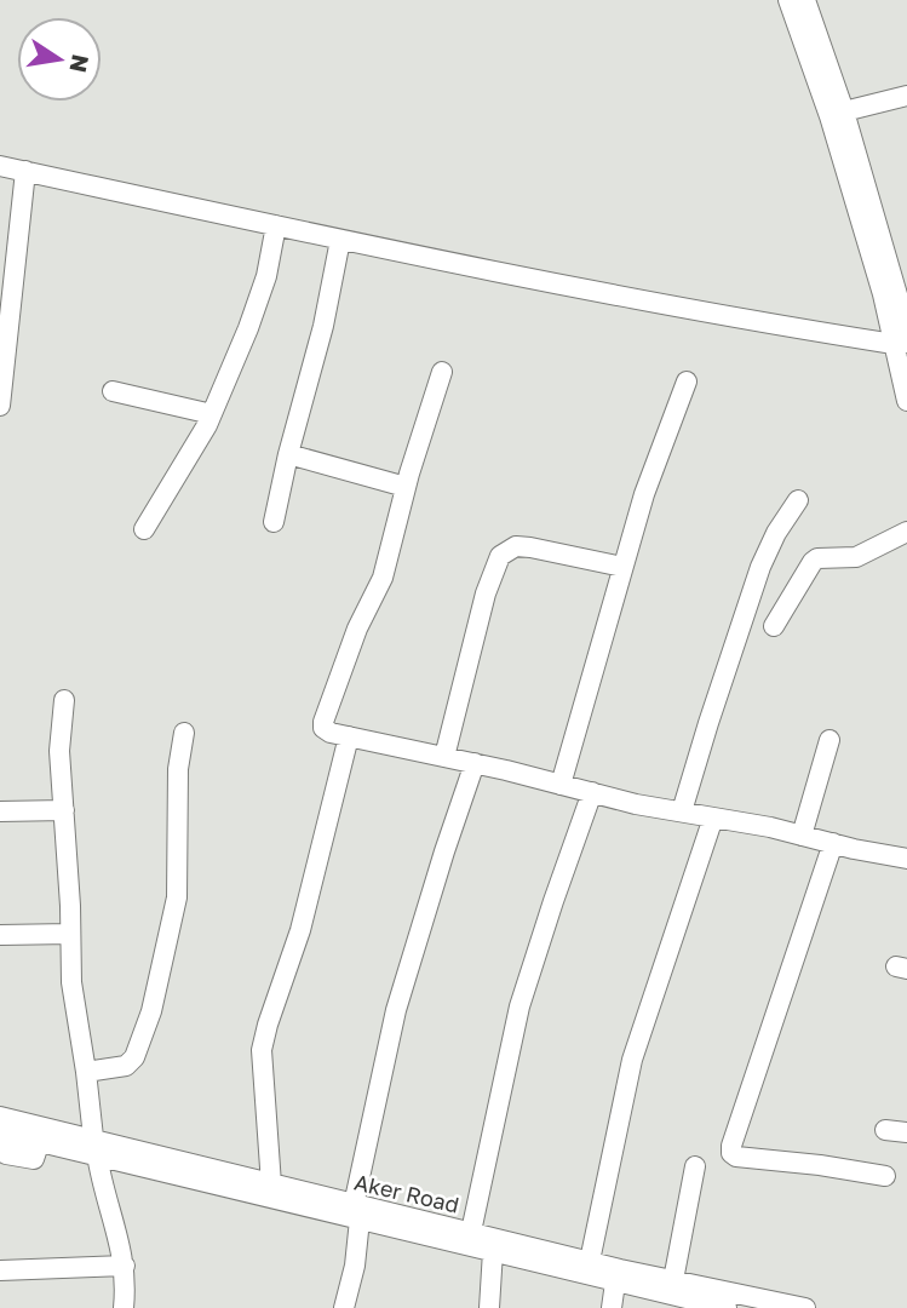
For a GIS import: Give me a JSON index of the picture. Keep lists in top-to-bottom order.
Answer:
{
  "streets": {
    "street": ["Aker Road"]
  },
  "north": "right"
}
